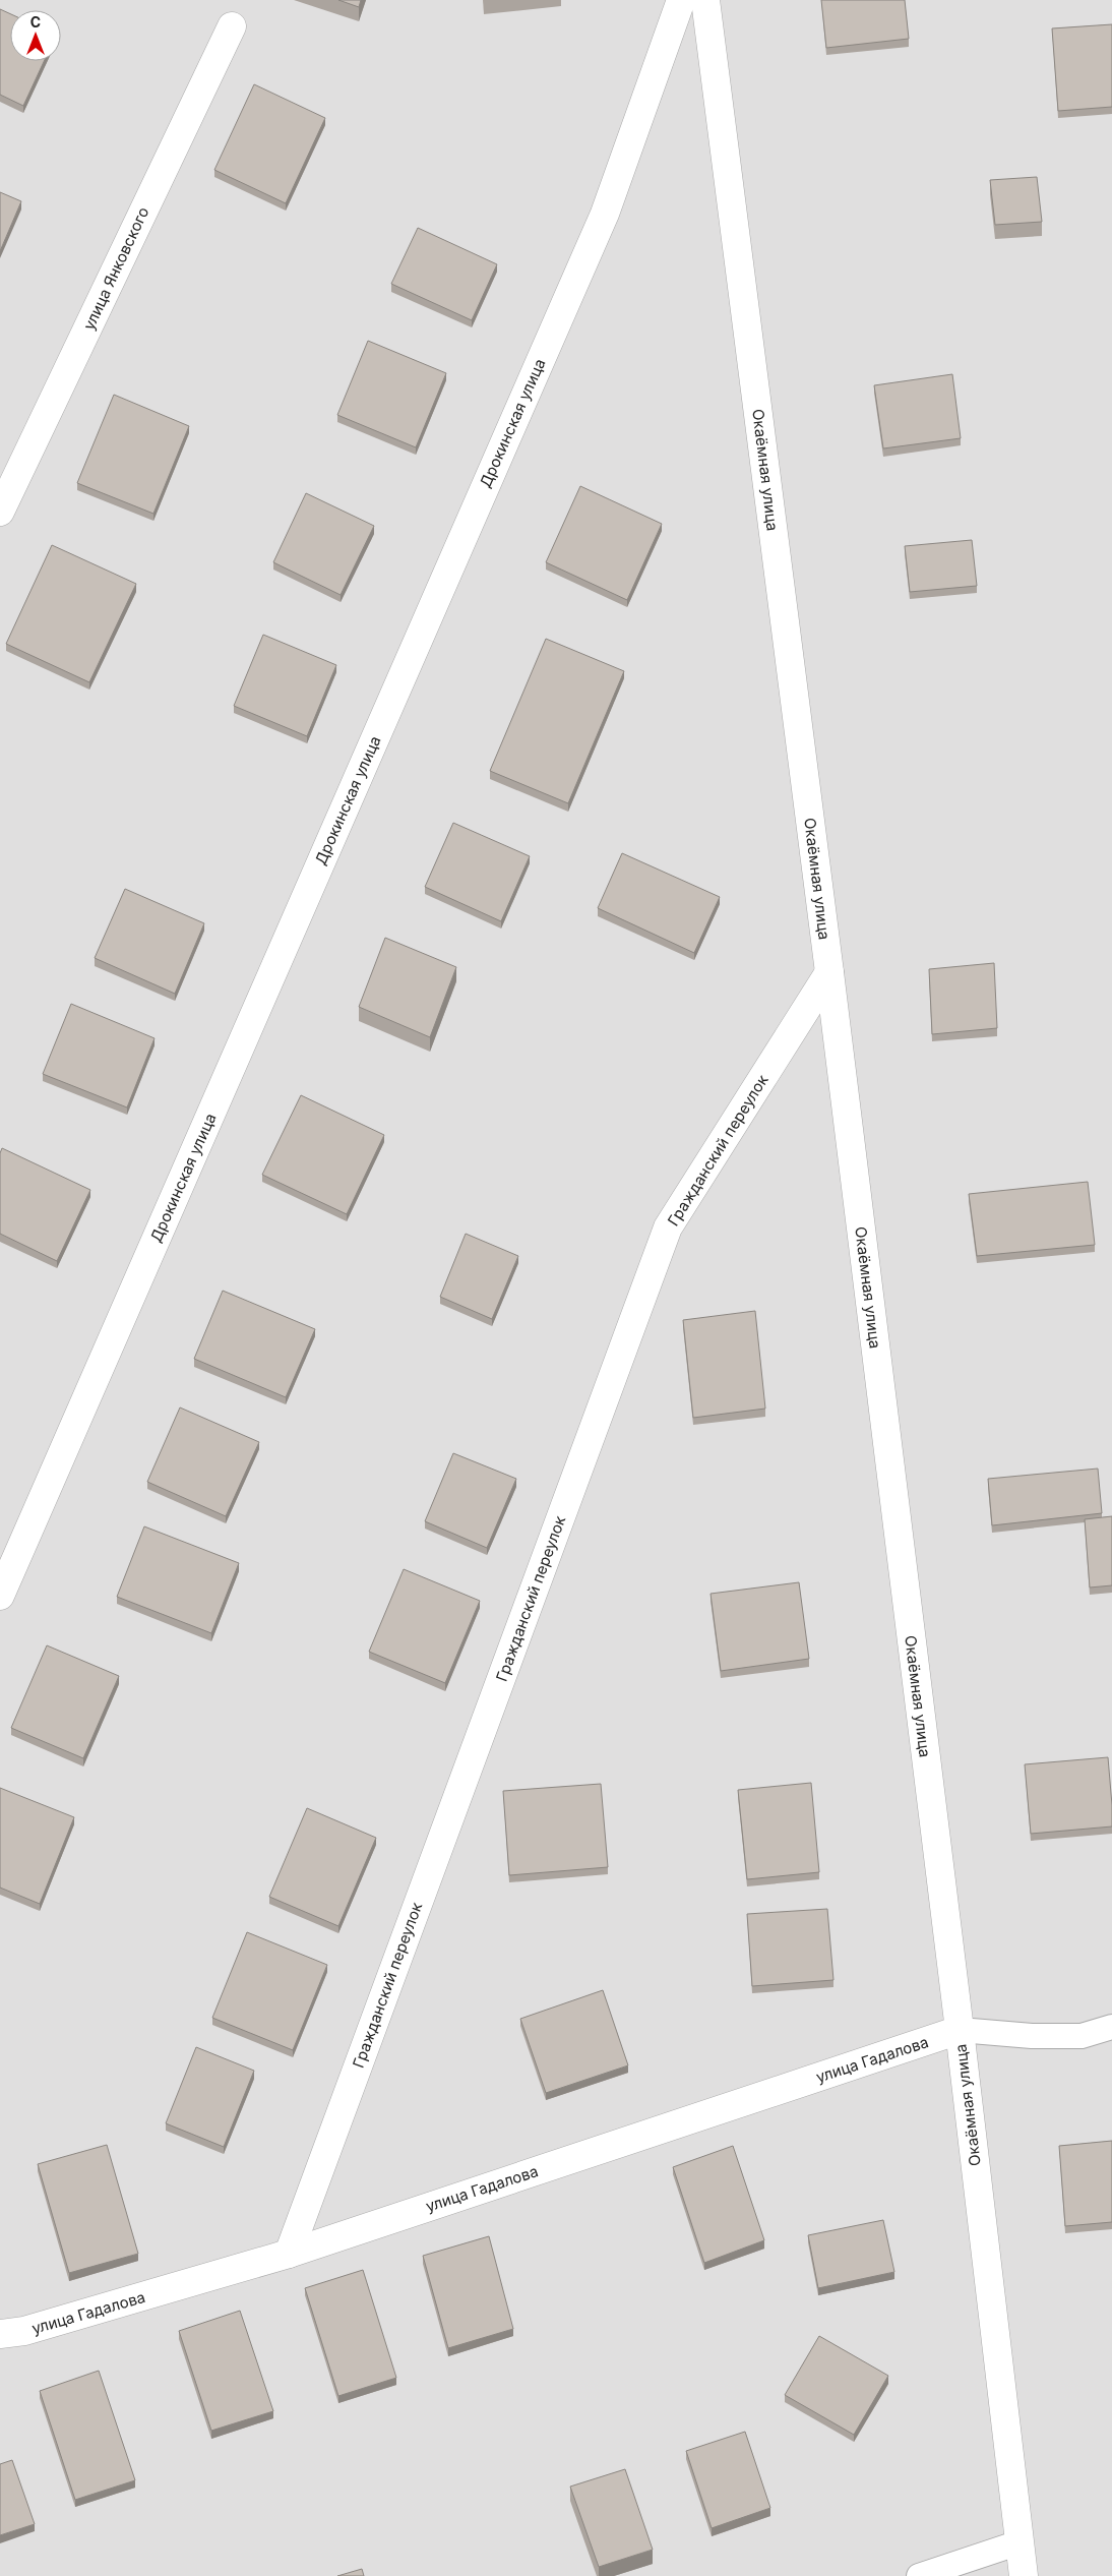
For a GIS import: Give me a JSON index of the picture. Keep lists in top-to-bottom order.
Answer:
{
  "streets": {
    "street": [
      "улица Янковского",
      "Дрокинская улица",
      "Окаёмная улица",
      "Гражданский переулок",
      "улица Гадалова"
    ]
  },
  "crossings": [
    ["Окаёмная улица", "Гражданский переулок"],
    ["Окаёмная улица", "улица Гадалова"],
    ["Гражданский переулок", "улица Гадалова"]
  ],
  "north": "top"
}
